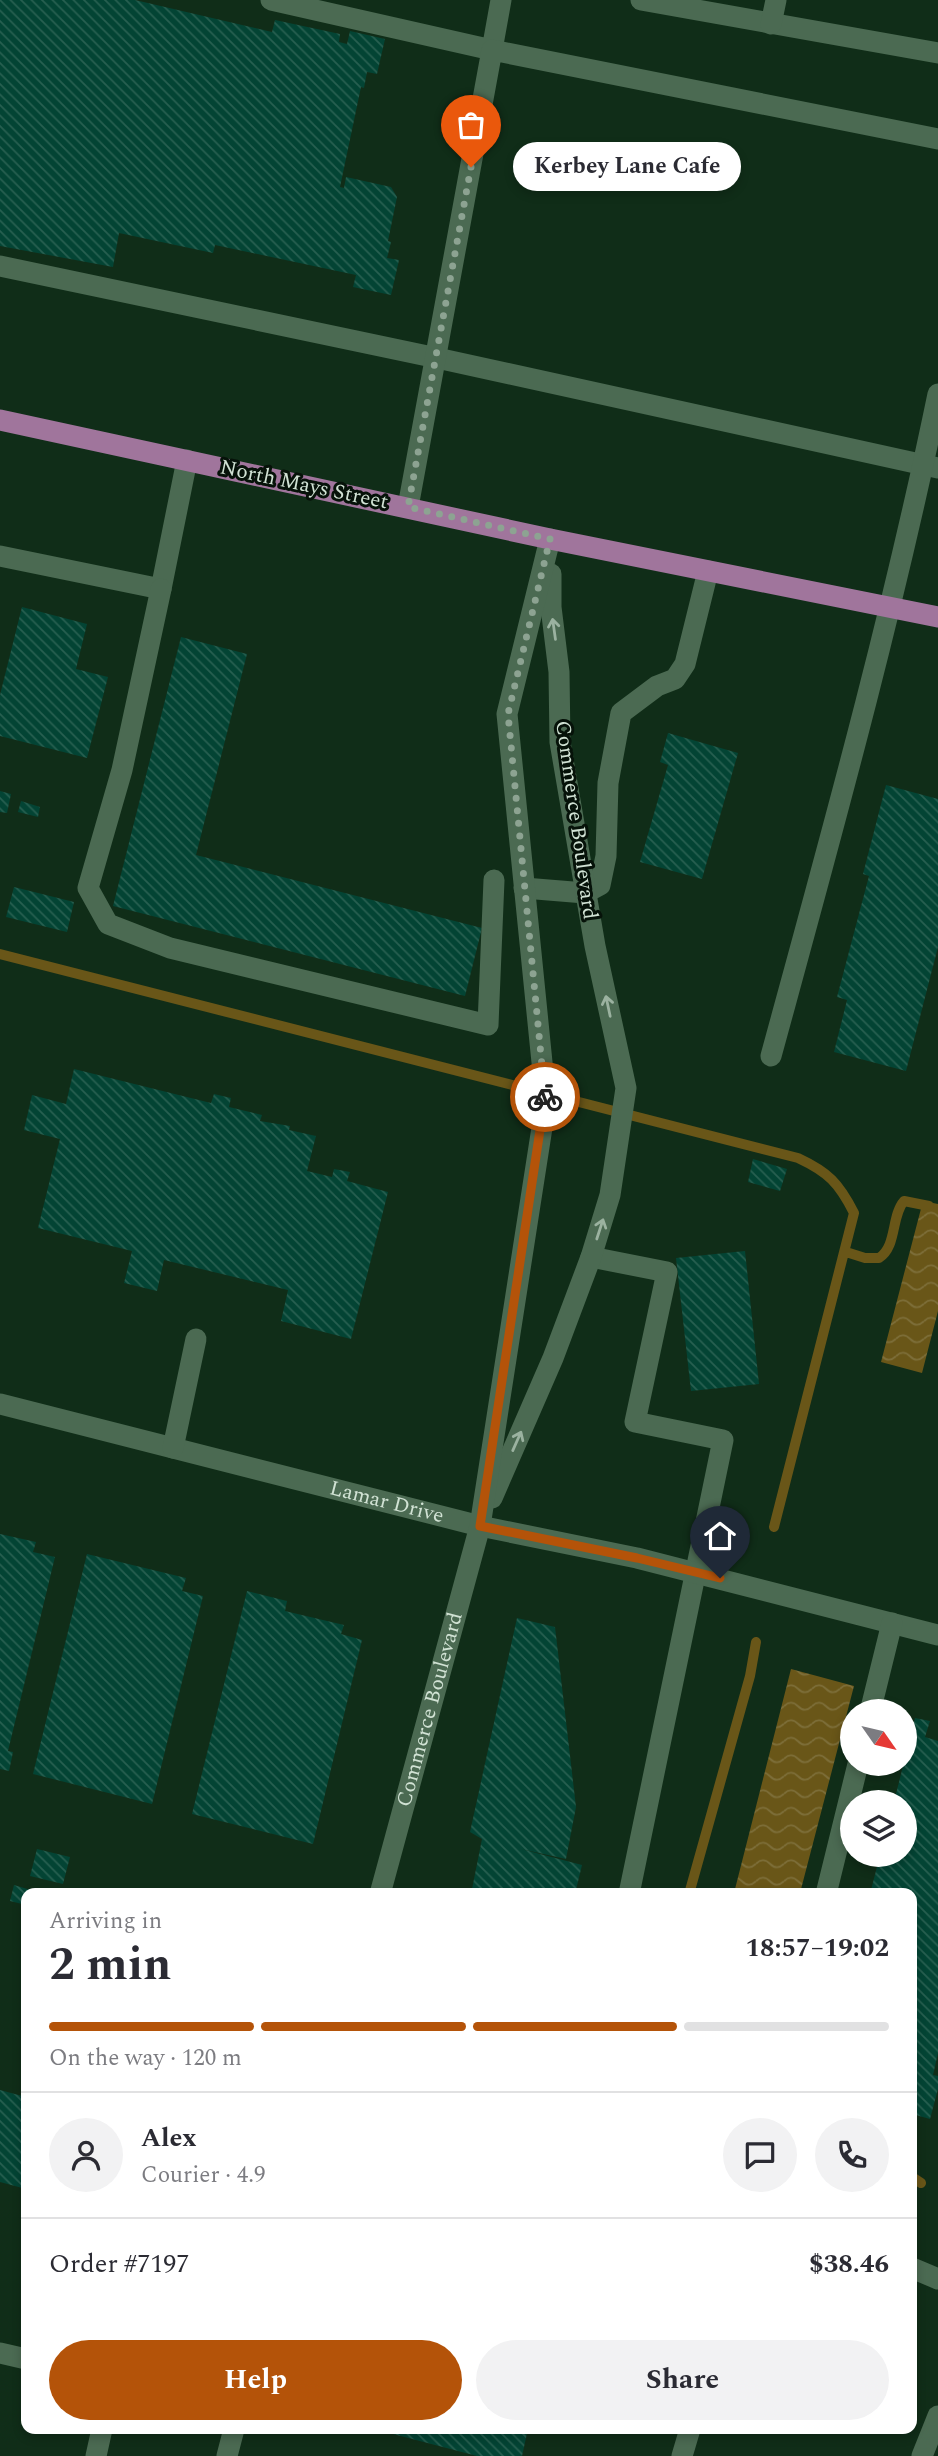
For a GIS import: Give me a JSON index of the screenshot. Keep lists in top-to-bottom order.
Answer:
{
  "streets": {
    "main road": ["North Mays Street"],
    "street": ["Commerce Boulevard", "Lamar Drive"]
  },
  "crossings": [
    ["North Mays Street", "Commerce Boulevard"],
    ["Commerce Boulevard", "Lamar Drive"]
  ],
  "places": ["Kerbey Lane Cafe"],
  "north": "bottom right",
  "page": {
    "bubble": "Kerbey Lane Cafe",
    "heading": ["2 min", "Arriving in", "18:57–19:02"],
    "panel": [
      "Alex",
      "Courier · 4.9",
      "Order #7197",
      "$38.46"
    ],
    "bar": "On the way · 120 m",
    "buttons": ["Help", "Share"]
  }
}
